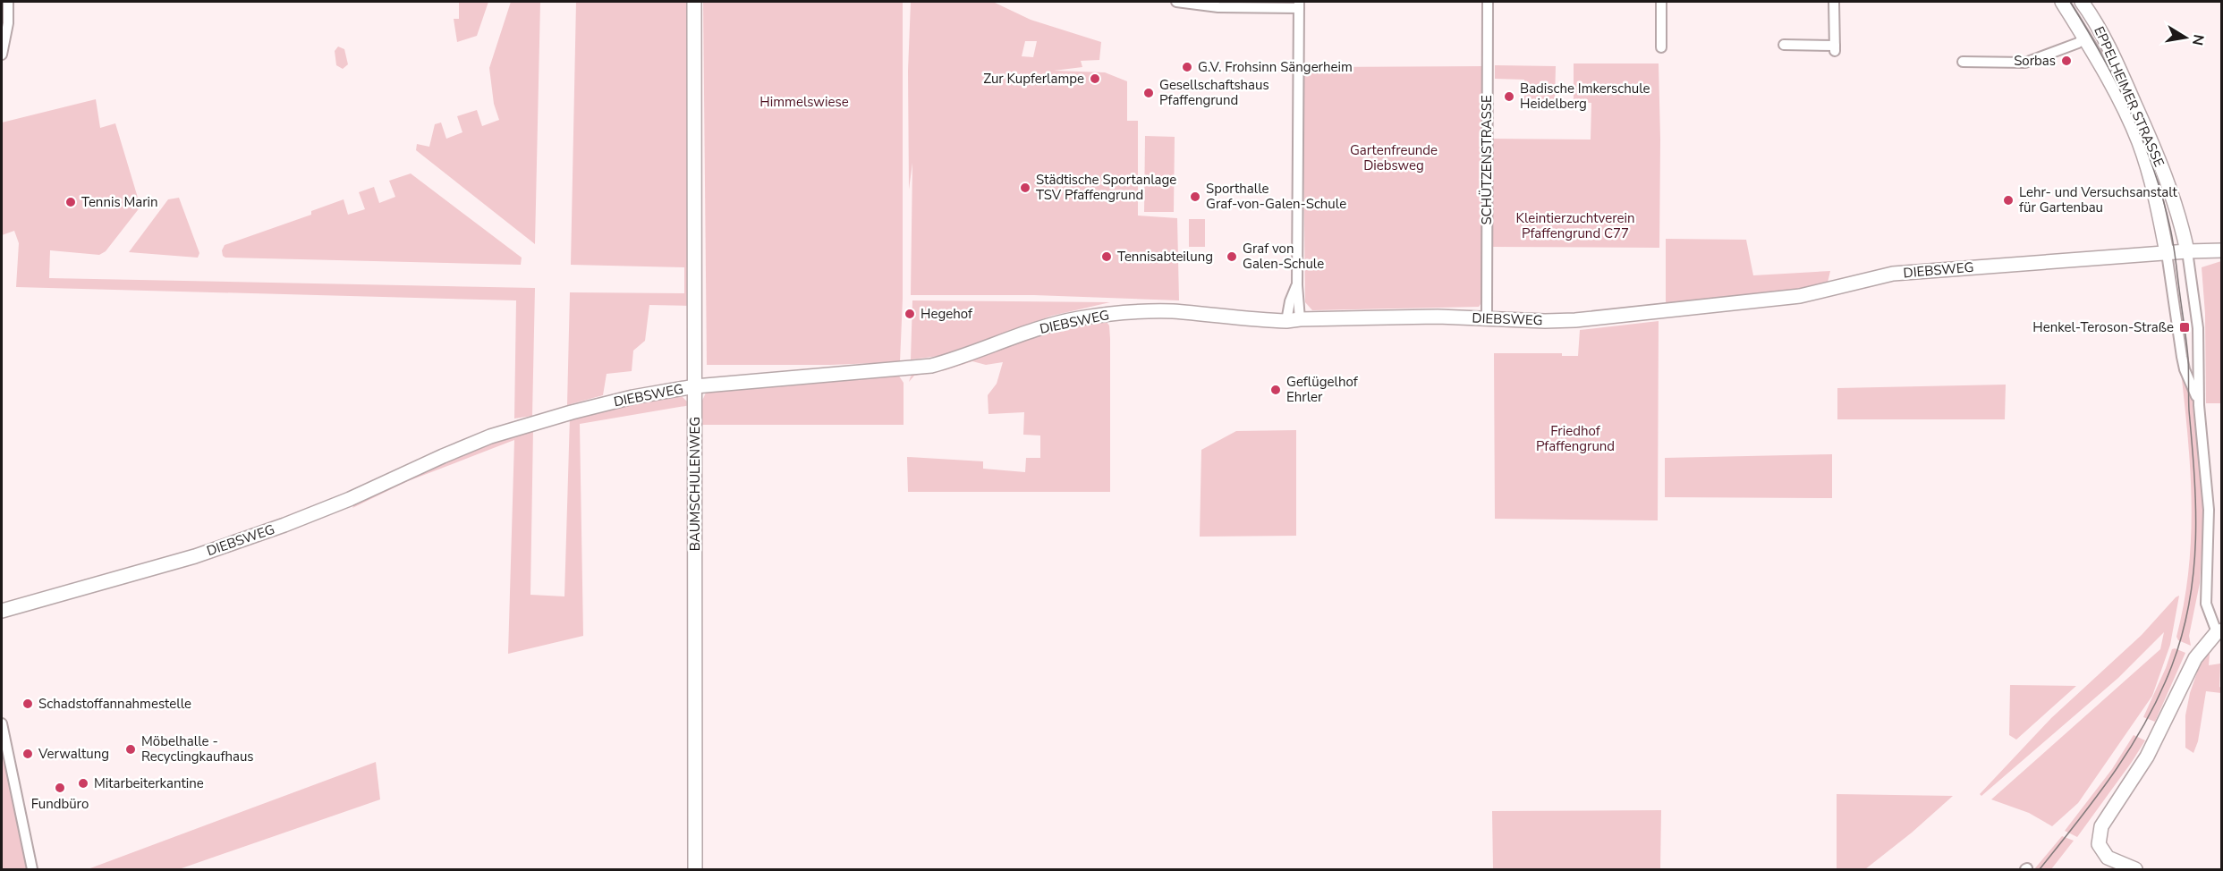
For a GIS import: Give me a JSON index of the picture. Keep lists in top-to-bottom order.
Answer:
{
  "streets": {
    "main road": ["EPPELHEIMER STRASSE", "DIEBSWEG", "BAUMSCHULENWEG"],
    "street": ["SCHÜTZENSTRASSE"]
  },
  "crossings": [
    ["EPPELHEIMER STRASSE", "DIEBSWEG"],
    ["SCHÜTZENSTRASSE", "DIEBSWEG"],
    ["DIEBSWEG", "BAUMSCHULENWEG"]
  ],
  "parks": [
    "Himmelswiese",
    "Gartenfreunde Diebsweg",
    "Kleintierzuchtverein Pfaffengrund C77",
    "Friedhof Pfaffengrund"
  ],
  "places": {
    "other": [
      "Sorbas",
      "G.V. Frohsinn Sängerheim",
      "Zur Kupferlampe",
      "Gesellschaftshaus Pfaffengrund",
      "Badische Imkerschule Heidelberg",
      "Städtische Sportanlage TSV Pfaffengrund",
      "Sporthalle Graf-von-Galen-Schule",
      "Lehr- und Versuchsanstalt für Gartenbau",
      "Tennis Marin",
      "Tennisabteilung",
      "Graf von Galen-Schule",
      "Hegehof",
      "Geflügelhof Ehrler",
      "Schadstoffannahmestelle",
      "Möbelhalle - Recyclingkaufhaus",
      "Verwaltung",
      "Mitarbeiterkantine",
      "Fundbüro"
    ],
    "transit": ["Henkel-Teroson-Straße"]
  },
  "north": "right"
}
